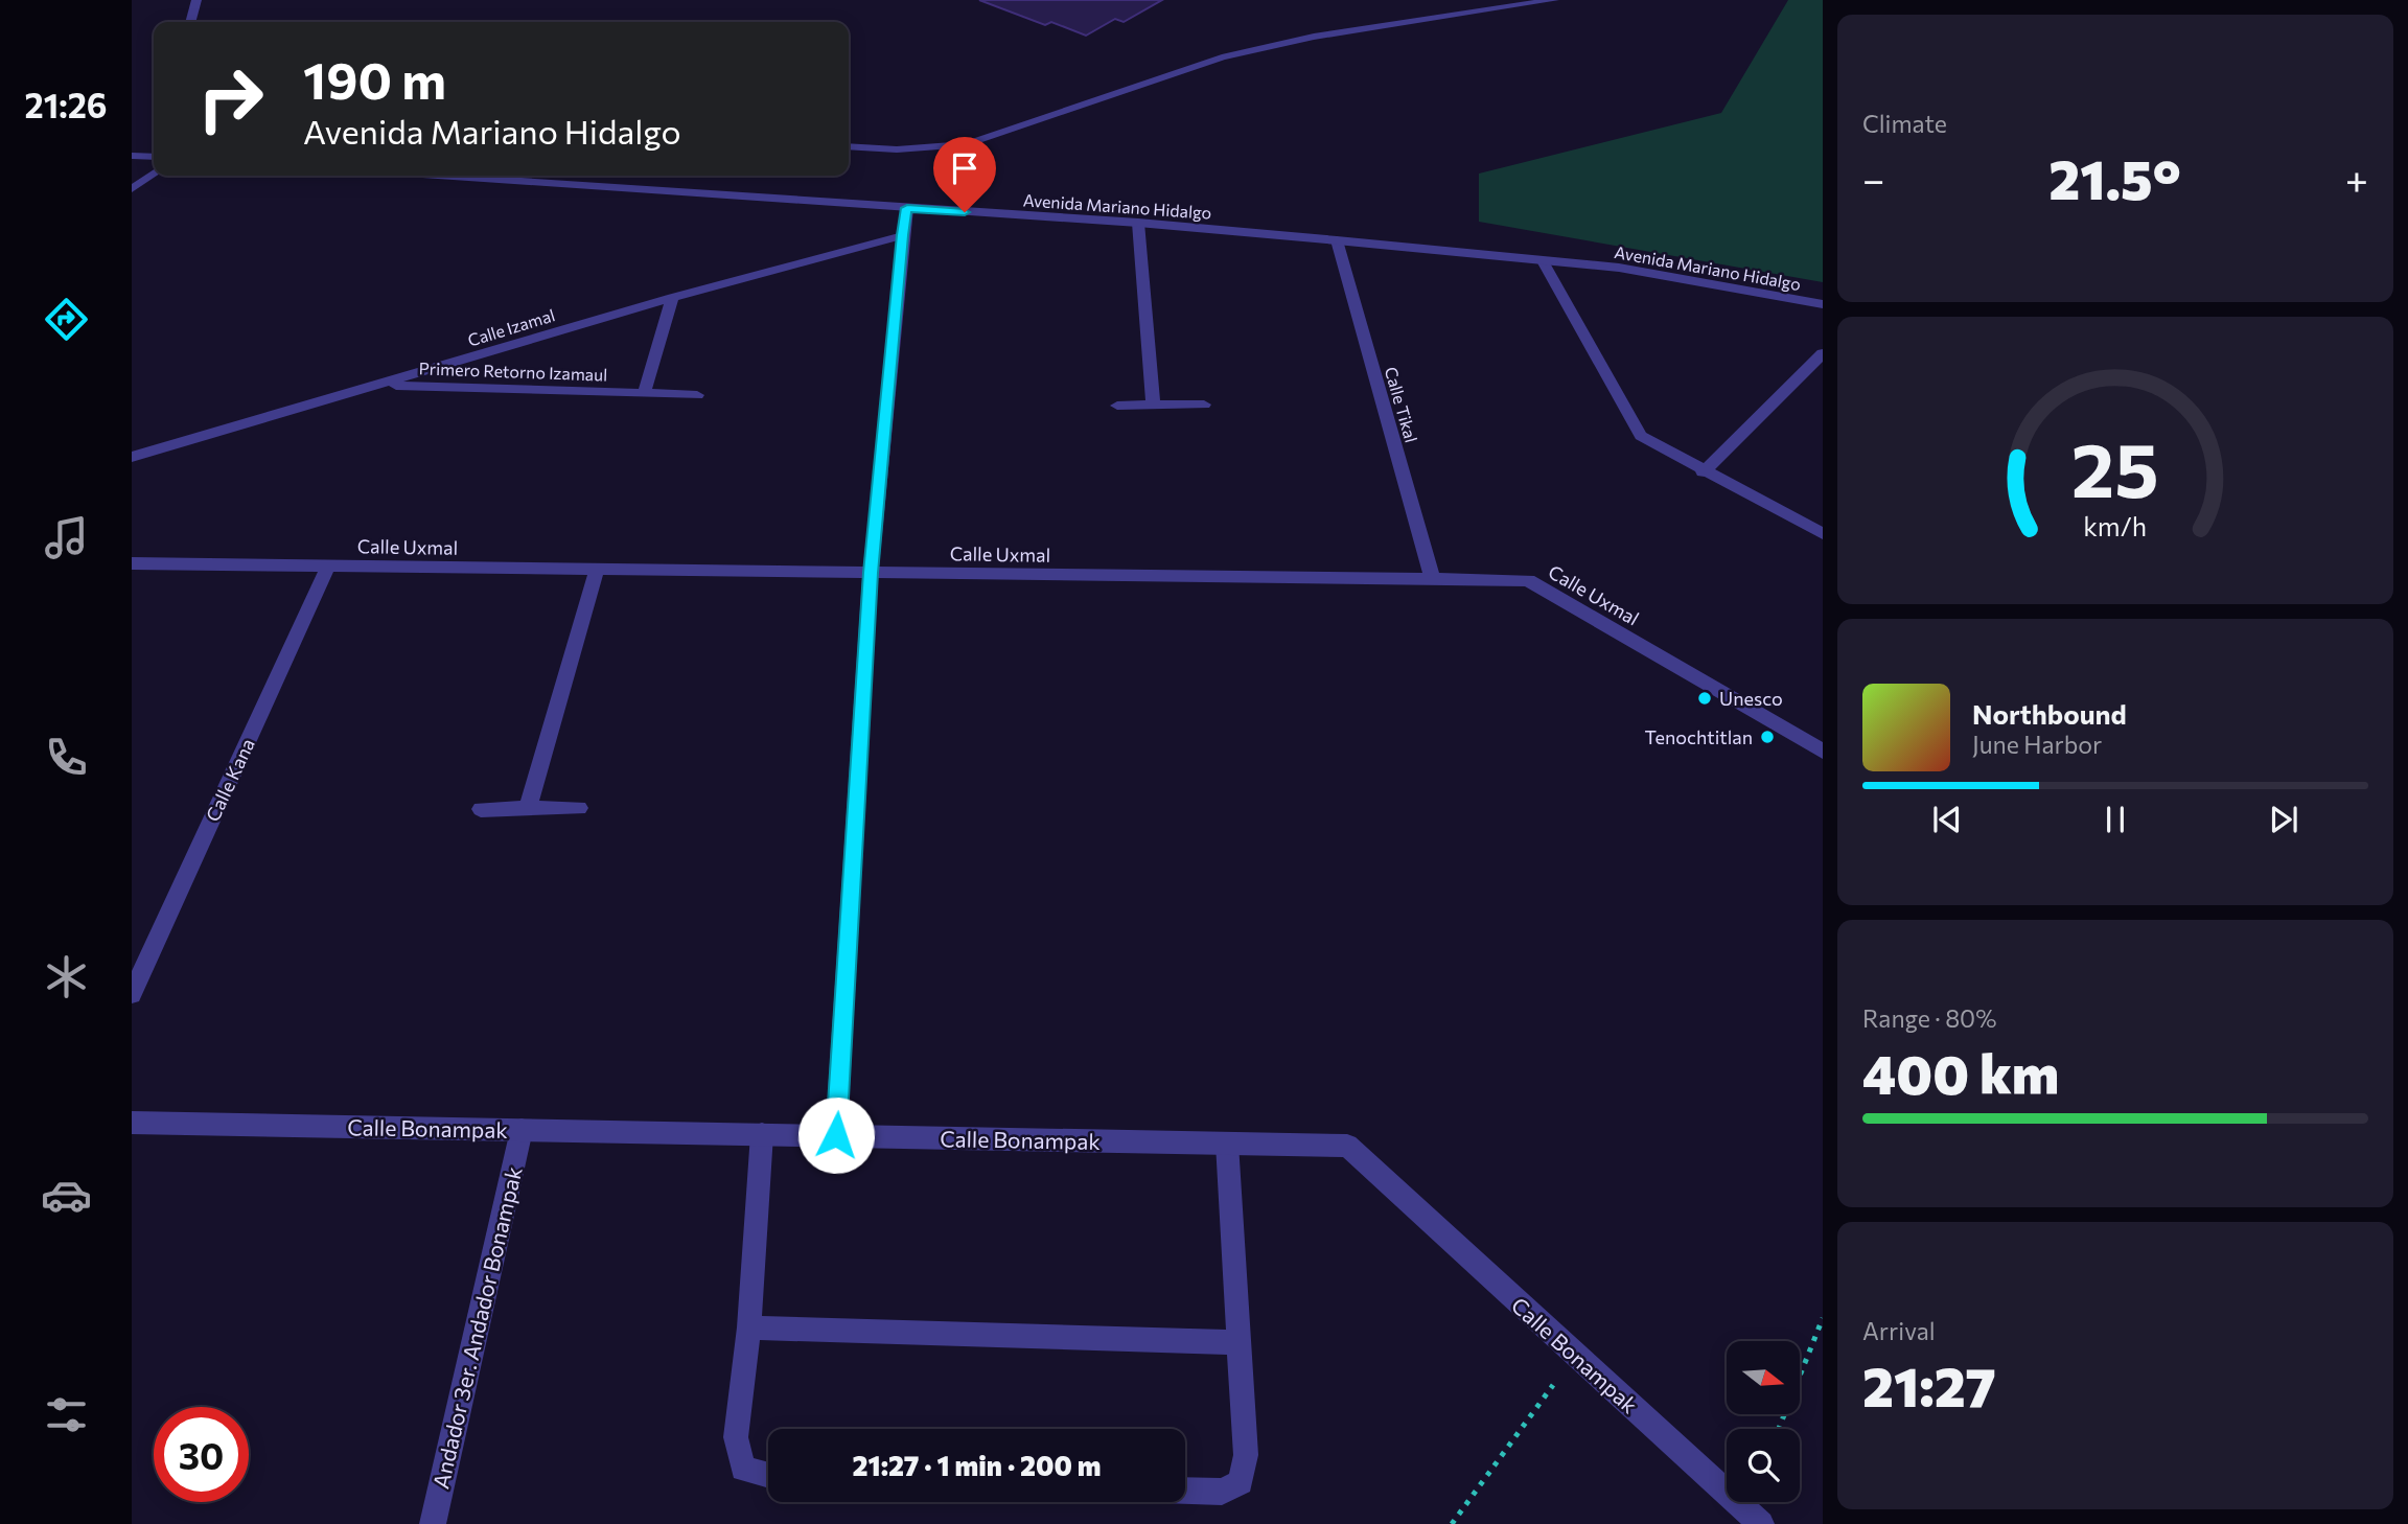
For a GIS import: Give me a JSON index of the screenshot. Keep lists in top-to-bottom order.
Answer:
{
  "streets": {
    "street": [
      "Avenida Mariano Hidalgo",
      "Calle Izamal",
      "Primero Retorno Izamaul",
      "Calle Tikal",
      "Calle Uxmal",
      "Calle Kana",
      "Calle Bonampak",
      "Andador 3er. Andador Bonampak"
    ]
  },
  "crossings": [
    ["Avenida Mariano Hidalgo", "Calle Tikal"],
    ["Calle Izamal", "Primero Retorno Izamaul"],
    ["Calle Tikal", "Calle Uxmal"],
    ["Calle Uxmal", "Calle Kana"],
    ["Calle Bonampak", "Andador 3er. Andador Bonampak"]
  ],
  "places": ["Unesco", "Tenochtitlan"],
  "north": "right",
  "page": {
    "tabs": "21:26",
    "tile": [
      "Climate",
      ["Range · 80%", "400 km"],
      ["Arrival", "21:27"]
    ],
    "turn": ["190 m", "Avenida Mariano Hidalgo"],
    "heat": ["−", "21.5°", "+"],
    "song": ["Northbound", "June Harbor"],
    "limit": "30",
    "trip": "21:27 · 1 min · 200 m",
    "gauge": ["25", "km/h"]
  }
}
